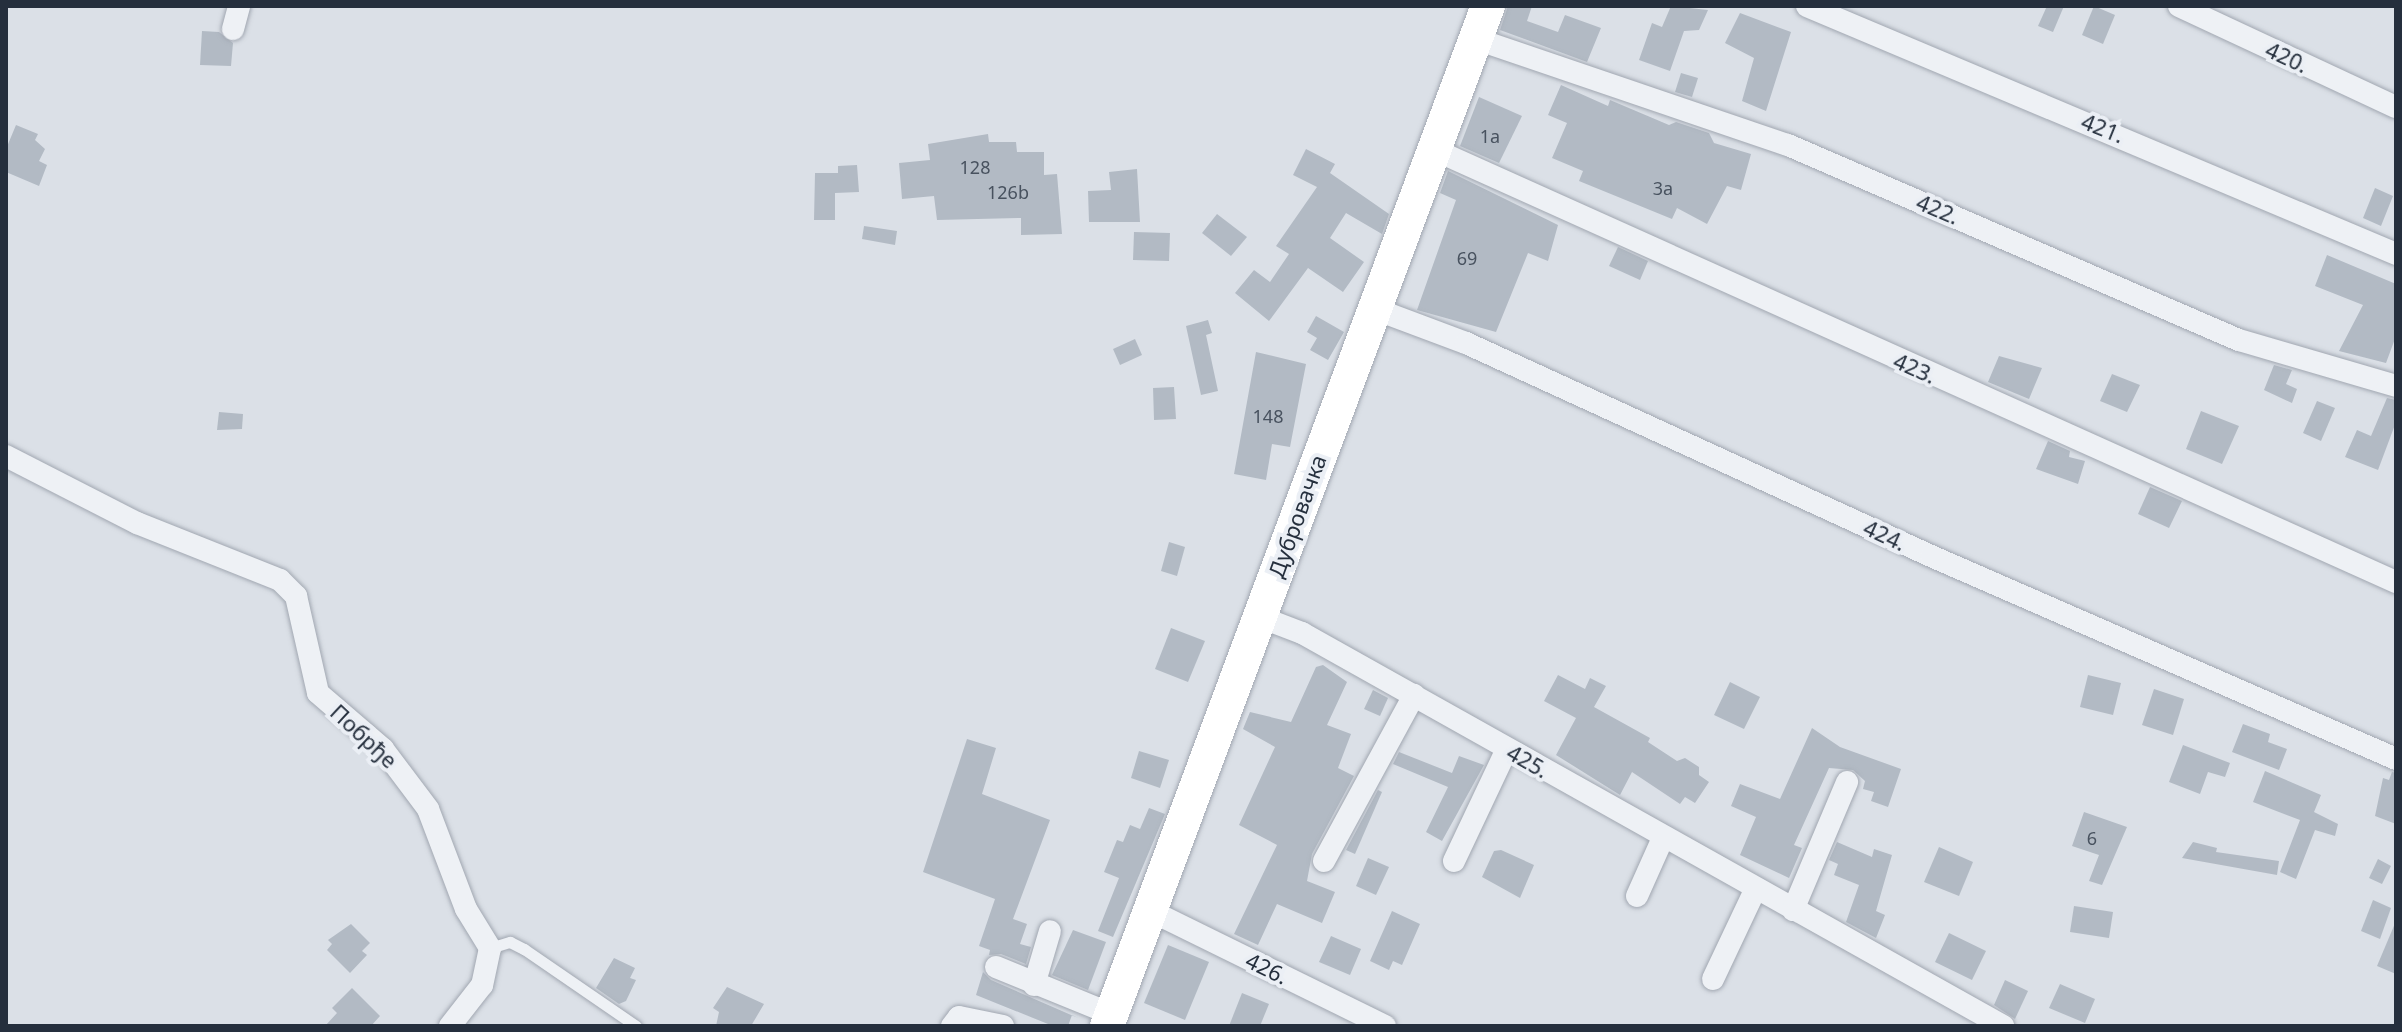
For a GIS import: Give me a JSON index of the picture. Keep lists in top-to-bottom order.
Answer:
{
  "streets": {
    "main road": ["Дубровачка"],
    "street": [
      "420.",
      "421.",
      "422.",
      "423.",
      "424.",
      "Побрђе",
      "425.",
      "426."
    ]
  },
  "crossings": [
    ["422.", "Дубровачка"],
    ["423.", "Дубровачка"],
    ["Дубровачка", "424."],
    ["Дубровачка", "425."],
    ["Дубровачка", "426."]
  ],
  "house_numbers": [
    "1a",
    "128",
    "3a",
    "126b",
    "69",
    "148",
    "6"
  ]
}
